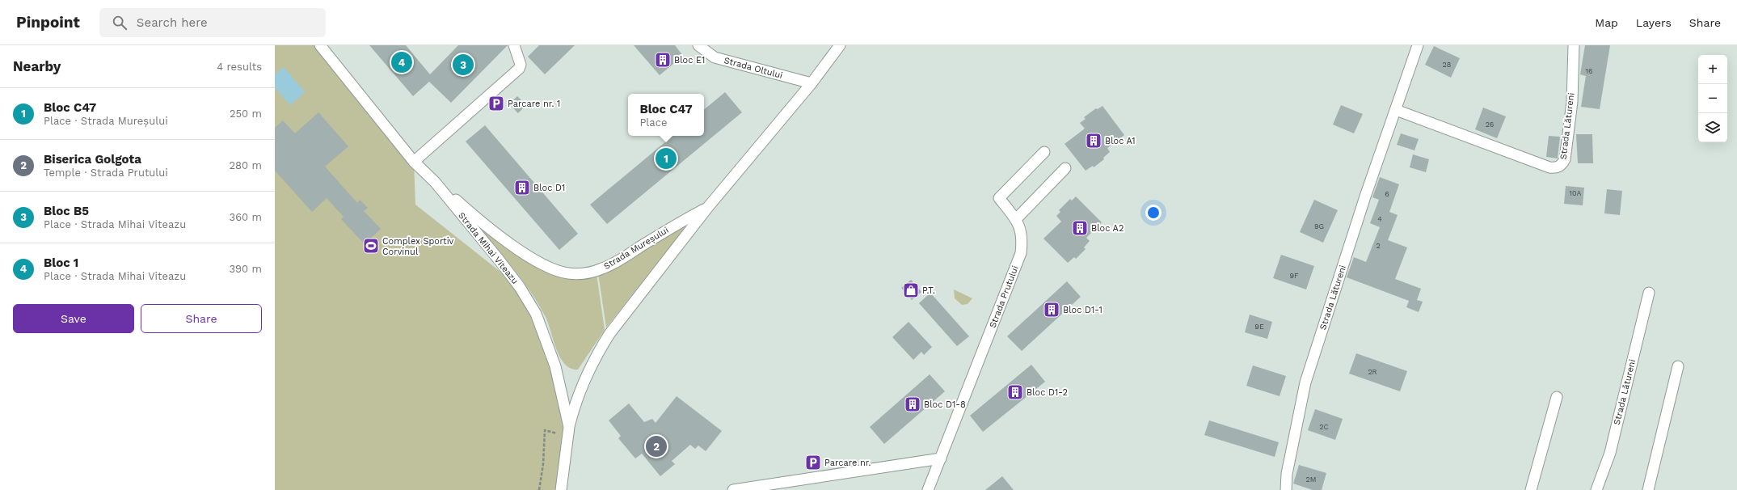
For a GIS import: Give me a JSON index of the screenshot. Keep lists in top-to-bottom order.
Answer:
{
  "streets": {
    "street": [
      "Strada Oltului",
      "Strada Lătureni",
      "Strada Mihai Viteazu",
      "Strada Mureșului",
      "Strada Prutului"
    ]
  },
  "crossings": [
    ["Strada Oltului", "Strada Mureșului"],
    ["Strada Mihai Viteazu", "Strada Mureșului"]
  ],
  "places": {
    "building": [
      "Bloc E1",
      "Bloc A1",
      "Bloc D1",
      "Bloc A2",
      "Bloc D1-1",
      "Bloc D1-2",
      "Bloc D1-8"
    ],
    "parking": ["Parcare nr. 1", "Parcare nr."],
    "sports": ["Complex Sportiv Corvinul"],
    "shop": ["P.T."]
  },
  "house_numbers": [
    "28",
    "16",
    "26",
    "10A",
    "6",
    "4",
    "9G",
    "2",
    "9F",
    "9E",
    "2R",
    "2C",
    "2M"
  ],
  "page": {
    "header": "Pinpoint",
    "search": "Search here",
    "nav": ["Map", "Layers", "Share"],
    "heading": ["Nearby", "4 results"],
    "pins": [
      "4",
      "3",
      "1",
      "2"
    ],
    "map_buttons": ["+", "−"],
    "list": [
      {
        "mark": "1",
        "name": "Bloc C47",
        "note": "Place · Strada Mureșului",
        "value": "250 m"
      },
      {
        "mark": "2",
        "name": "Biserica Golgota",
        "note": "Temple · Strada Prutului",
        "value": "280 m"
      },
      {
        "mark": "3",
        "name": "Bloc B5",
        "note": "Place · Strada Mihai Viteazu",
        "value": "360 m"
      },
      {
        "mark": "4",
        "name": "Bloc 1",
        "note": "Place · Strada Mihai Viteazu",
        "value": "390 m"
      }
    ],
    "popup": ["Bloc C47", "Place"],
    "buttons": ["Save", "Share"]
  }
}
